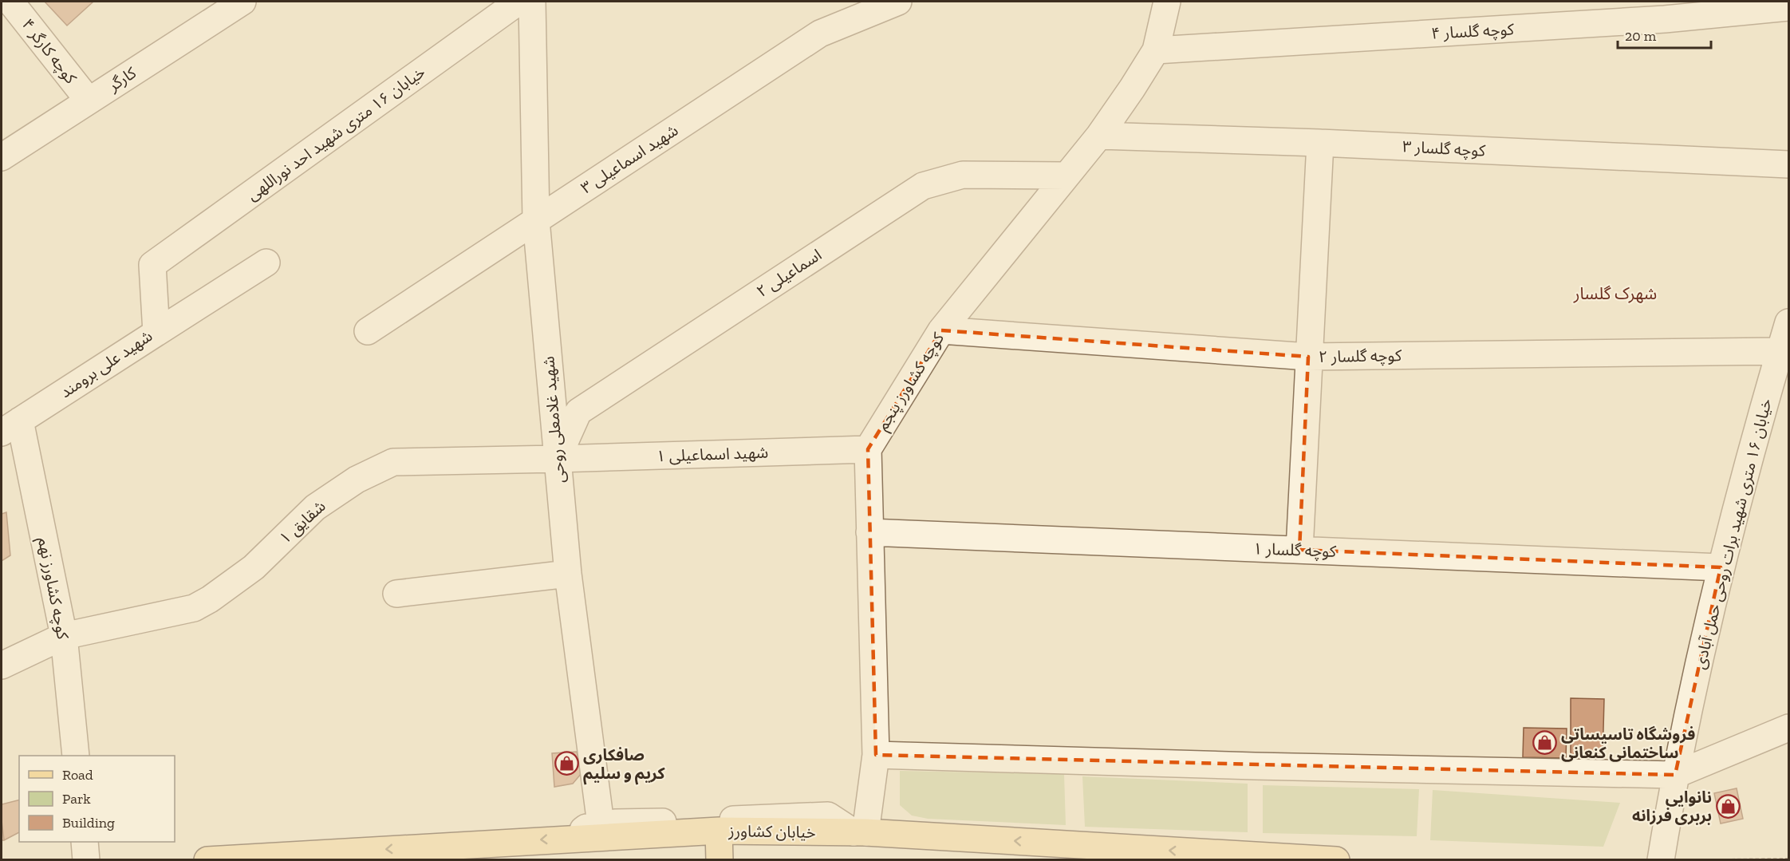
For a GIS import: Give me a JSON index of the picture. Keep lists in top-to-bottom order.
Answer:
{
  "streets": {
    "main road": ["خیابان کشاورز"],
    "street": [
      "کوچه گلسار ۴",
      "کوچه کارگر ۴",
      "کارگر",
      "خیابان ۱۶ متری شهید احد نوراللهی",
      "کوچه گلسار ۳",
      "شهید اسماعیلی ۳",
      "اسماعیلی ۲",
      "کوچه گلسار ۲",
      "شهید علی برومند",
      "کوچه کشاورز پنجم",
      "شهید غلامعلی روحی",
      "شهید اسماعیلی ۱",
      "شقایق ۱",
      "خیابان ۱۶ متری شهید برات روحی حمل آبادی",
      "کوچه گلسار ۱",
      "کوچه کشاورز نهم"
    ]
  },
  "crossings": [
    ["کوچه گلسار ۴", "کوچه کشاورز پنجم"],
    ["کوچه کارگر ۴", "کارگر"],
    ["خیابان ۱۶ متری شهید احد نوراللهی", "شهید علی برومند"],
    ["کوچه گلسار ۳", "کوچه کشاورز پنجم"],
    ["شهید اسماعیلی ۳", "شهید غلامعلی روحی"],
    ["اسماعیلی ۲", "کوچه کشاورز پنجم"],
    ["اسماعیلی ۲", "شهید غلامعلی روحی"],
    ["اسماعیلی ۲", "شهید اسماعیلی ۱"],
    ["اسماعیلی ۲", "شقایق ۱"],
    ["کوچه گلسار ۲", "کوچه کشاورز پنجم"],
    ["کوچه گلسار ۲", "خیابان ۱۶ متری شهید برات روحی حمل آبادی"],
    ["شهید علی برومند", "کوچه کشاورز نهم"],
    ["کوچه کشاورز پنجم", "شهید اسماعیلی ۱"],
    ["شهید غلامعلی روحی", "شهید اسماعیلی ۱"],
    ["شهید غلامعلی روحی", "شقایق ۱"],
    ["شهید غلامعلی روحی", "خیابان کشاورز"],
    ["شهید اسماعیلی ۱", "شقایق ۱"],
    ["شقایق ۱", "کوچه کشاورز نهم"],
    ["خیابان ۱۶ متری شهید برات روحی حمل آبادی", "کوچه گلسار ۱"]
  ],
  "one_way": ["خیابان کشاورز"],
  "districts": ["شهرک گلسار"],
  "places": {
    "shop": ["فروشگاه تاسیساتی ساختمانی کنعانی", "صافکاری کریم و سلیم", "نانوایی بربری فرزانه"]
  },
  "legend": ["Road", "Park", "Building"],
  "scale_bar": "20 m"
}
